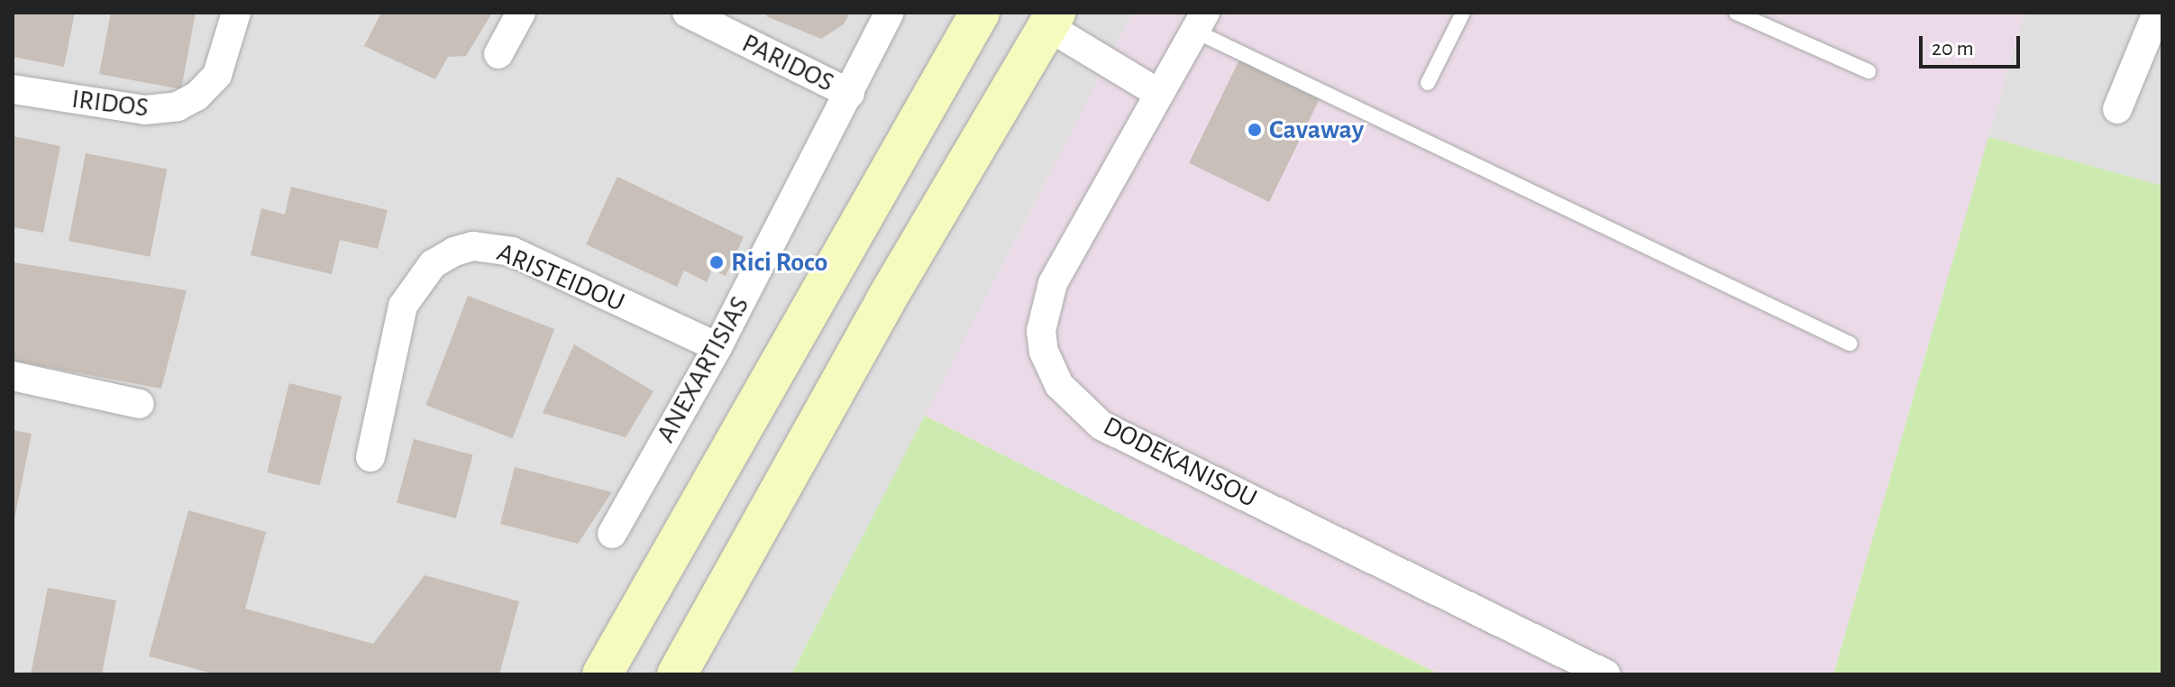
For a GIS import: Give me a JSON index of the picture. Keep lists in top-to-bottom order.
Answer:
{
  "streets": {
    "street": [
      "PARIDOS",
      "IRIDOS",
      "ARISTEIDOU",
      "ANEXARTISIAS",
      "DODEKANISOU"
    ]
  },
  "crossings": [
    ["PARIDOS", "ANEXARTISIAS"],
    ["ARISTEIDOU", "ANEXARTISIAS"]
  ],
  "places": ["Cavaway", "Rici Roco"],
  "scale_bar": "20 m"
}
